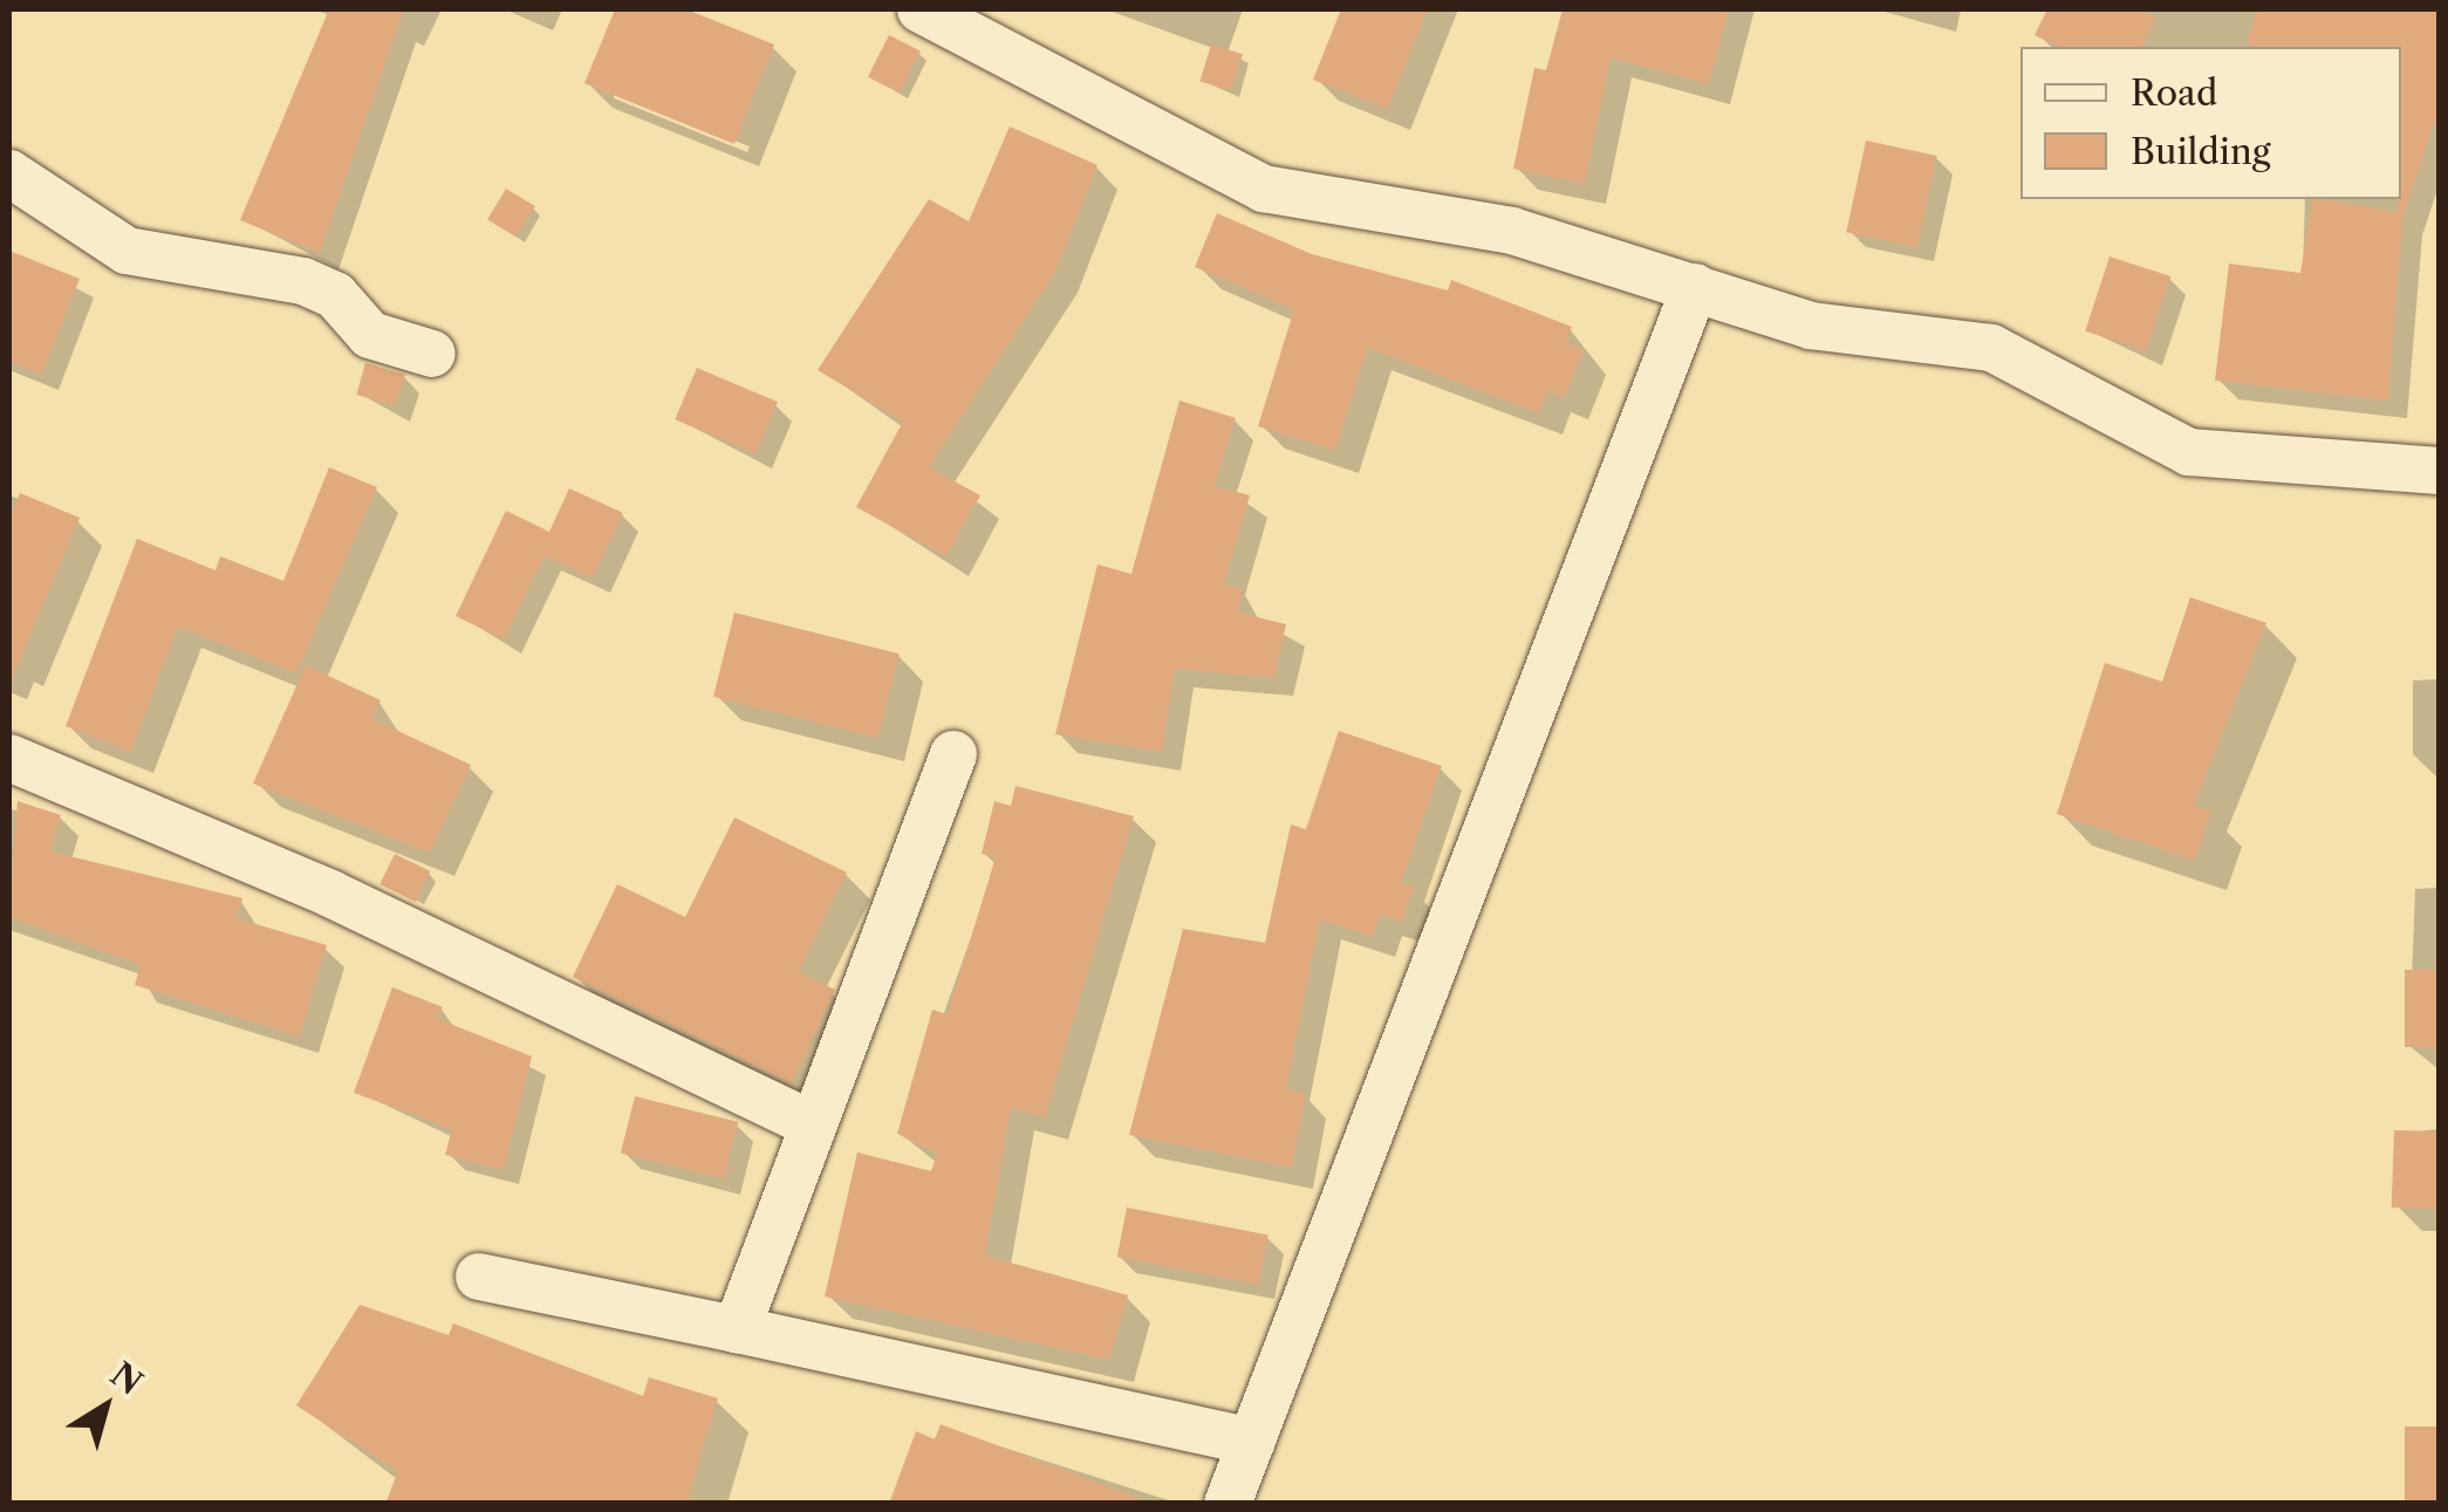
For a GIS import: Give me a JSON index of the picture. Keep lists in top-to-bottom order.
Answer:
{
  "legend": ["Road", "Building"],
  "north": "top right"
}
